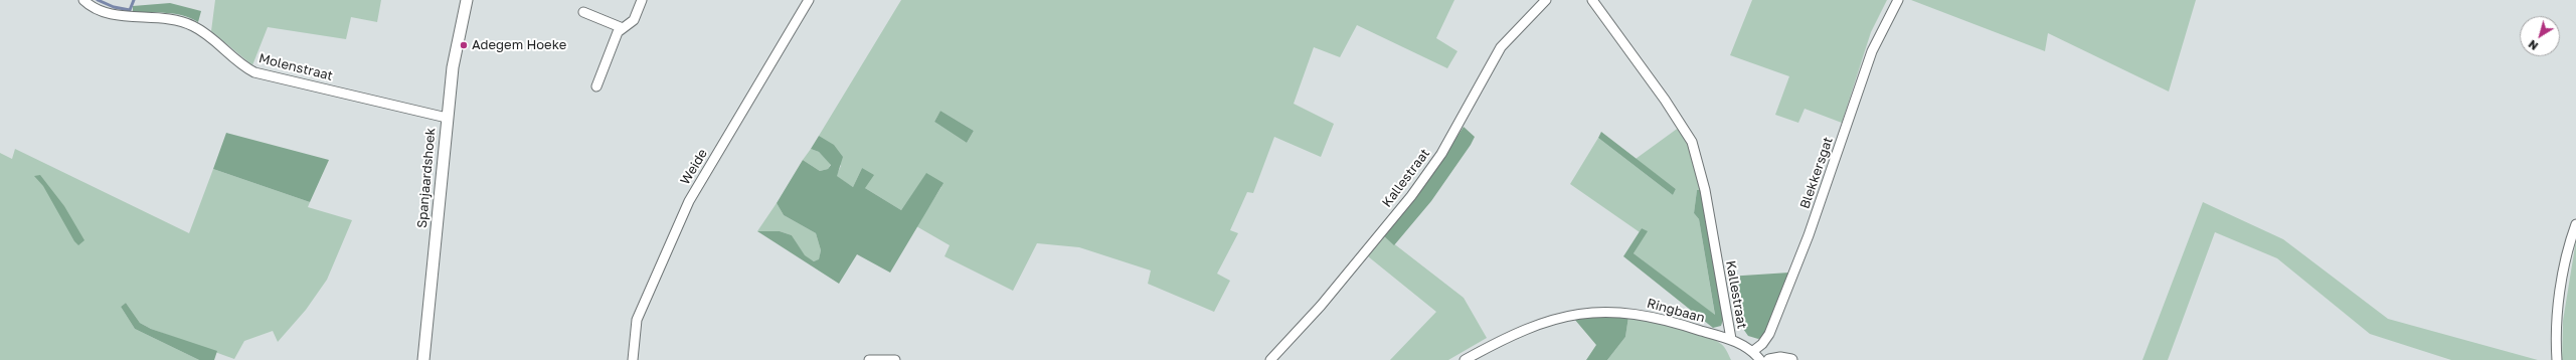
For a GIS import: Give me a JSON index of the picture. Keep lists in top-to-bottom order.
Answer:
{
  "streets": {
    "street": [
      "Molenstraat",
      "Weide",
      "Blekkersgat",
      "Spanjaardshoek",
      "Kallestraat",
      "Ringbaan"
    ]
  },
  "crossings": [
    ["Molenstraat", "Spanjaardshoek"],
    ["Blekkersgat", "Ringbaan"],
    ["Kallestraat", "Ringbaan"]
  ],
  "places": ["Adegem Hoeke"],
  "north": "bottom left"
}
